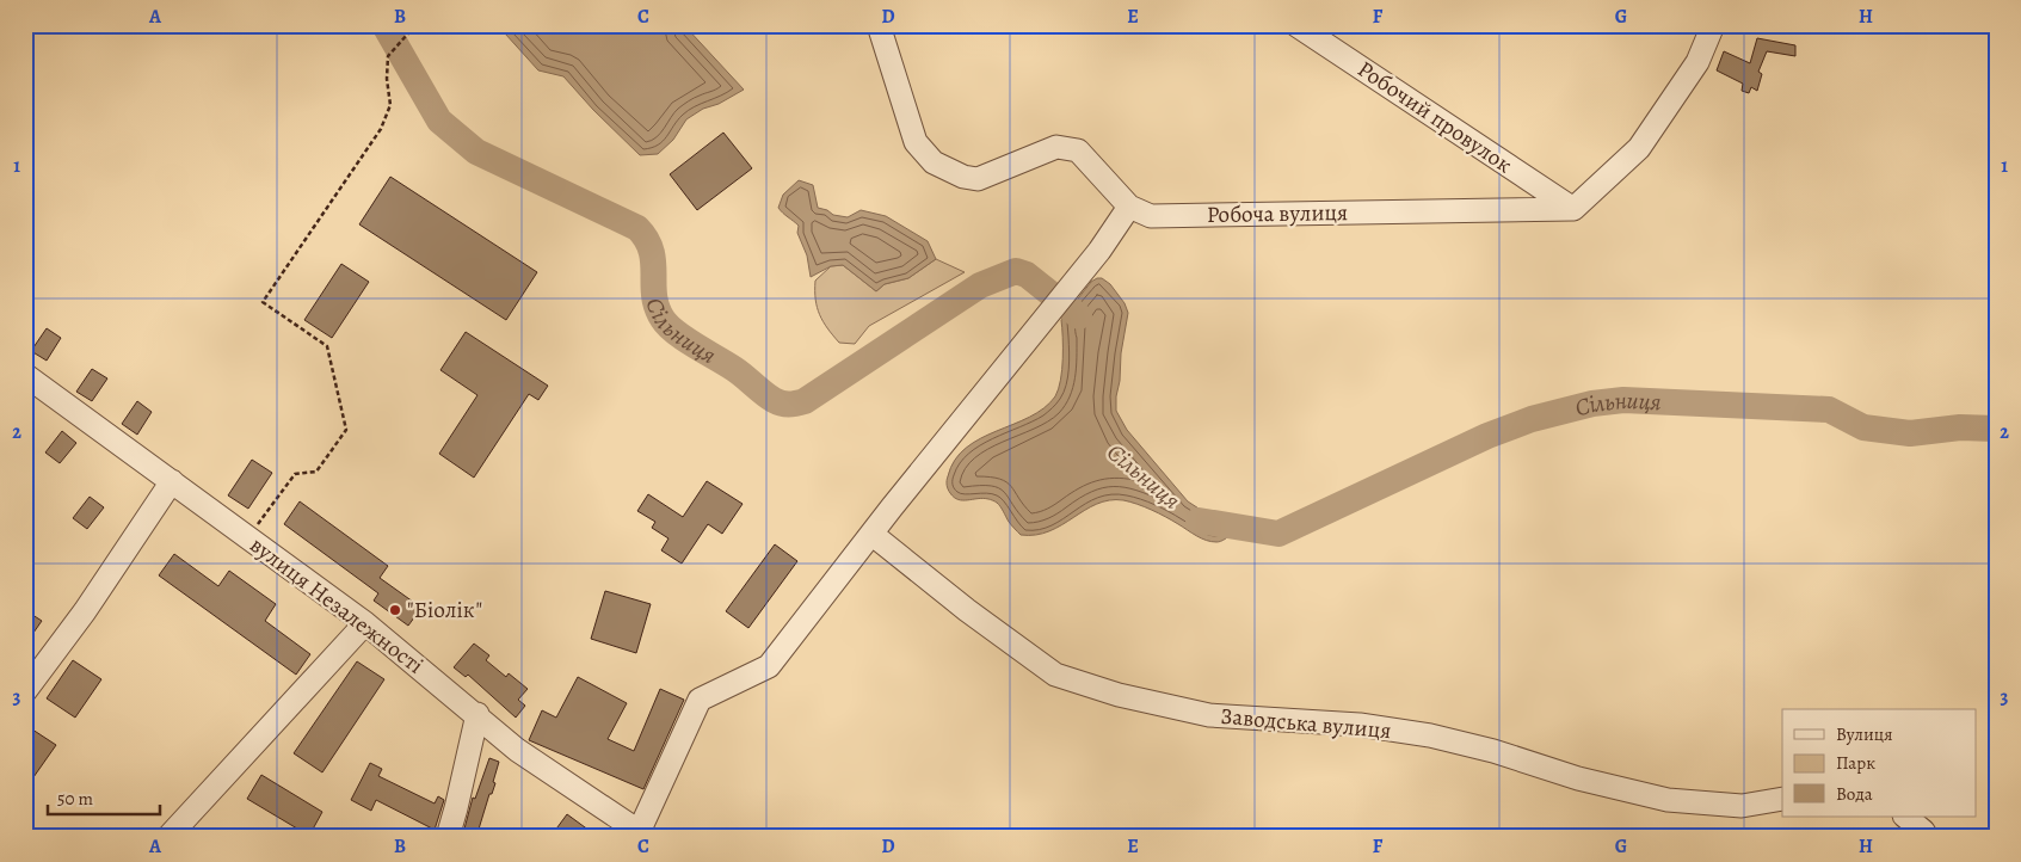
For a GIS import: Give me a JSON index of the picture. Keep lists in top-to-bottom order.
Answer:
{
  "streets": {
    "street": [
      "Робочий провулок",
      "Робоча вулиця",
      "вулиця Незалежності",
      "Заводська вулиця"
    ]
  },
  "crossings": [
    ["Робочий провулок", "Робоча вулиця"]
  ],
  "water": ["Сільниця"],
  "places": ["\"Біолік\""],
  "legend": ["Вулиця", "Парк", "Вода"],
  "scale_bar": "50 m",
  "grid": {
    "columns": [
      "A",
      "B",
      "C",
      "D",
      "E",
      "F",
      "G",
      "H"
    ],
    "rows": ["1", "2", "3"]
  }
}
